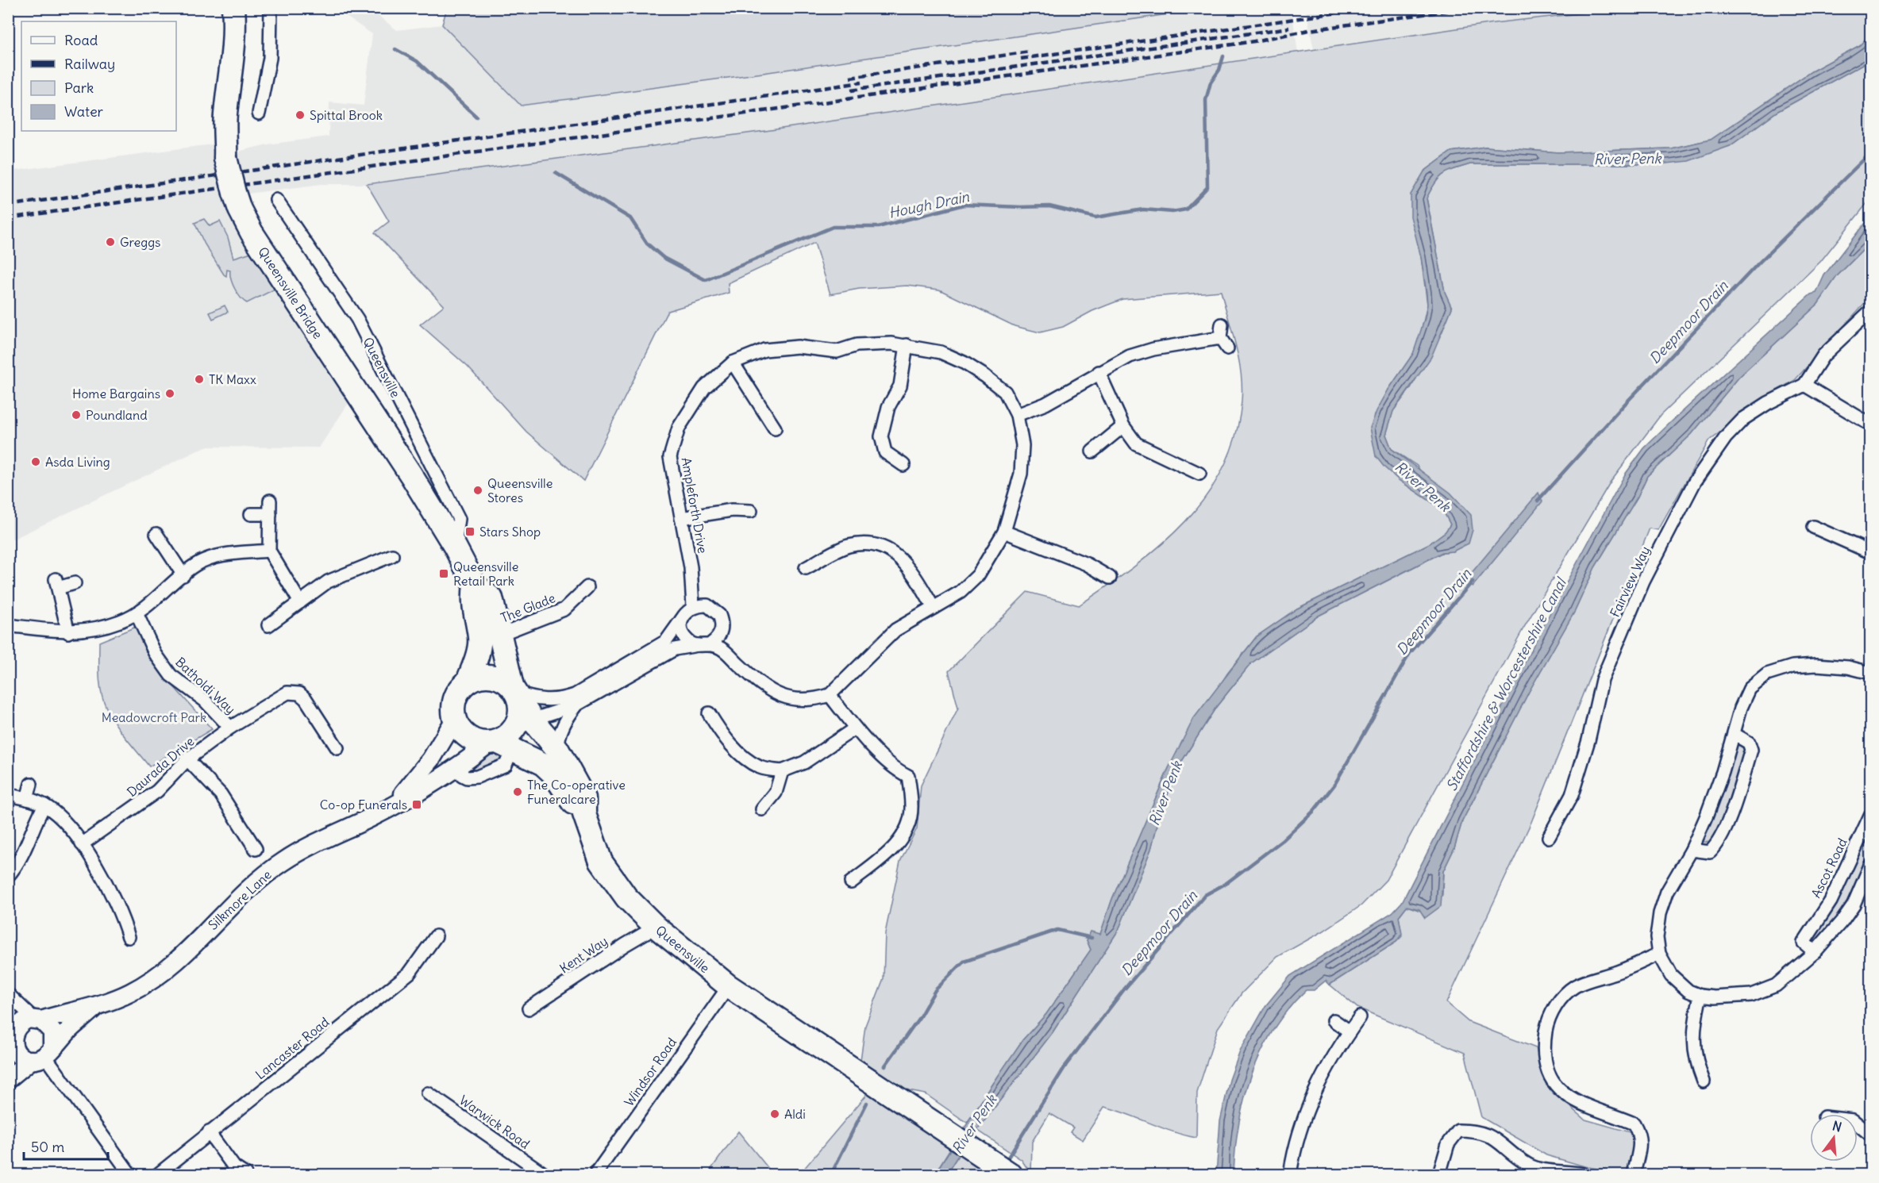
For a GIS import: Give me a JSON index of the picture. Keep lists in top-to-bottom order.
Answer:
{
  "streets": {
    "highway": ["Queensville Bridge", "Queensville"],
    "street": [
      "Ampleforth Drive",
      "Fairview Way",
      "The Glade",
      "Batholdi Way",
      "Daurada Drive",
      "Ascot Road",
      "Silkmore Lane",
      "Kent Way",
      "Lancaster Road",
      "Windsor Road",
      "Warwick Road"
    ]
  },
  "crossings": [
    ["Queensville Bridge", "Queensville"],
    ["Queensville", "Silkmore Lane"],
    ["Queensville", "Kent Way"],
    ["Queensville", "Windsor Road"],
    ["Batholdi Way", "Daurada Drive"]
  ],
  "water": [
    "River Penk",
    "Hough Drain",
    "Deepmoor Drain",
    "Staffordshire & Worcestershire Canal"
  ],
  "parks": ["Meadowcroft Park"],
  "places": {
    "other": [
      "Spittal Brook",
      "Greggs",
      "TK Maxx",
      "Home Bargains",
      "Poundland",
      "Asda Living",
      "Queensville Stores",
      "The Co-operative Funeralcare",
      "Aldi"
    ],
    "transit": ["Stars Shop", "Queensville Retail Park", "Co-op Funerals"]
  },
  "legend": [
    "Road",
    "Railway",
    "Park",
    "Water"
  ],
  "scale_bar": "50 m",
  "north": "top"
}
